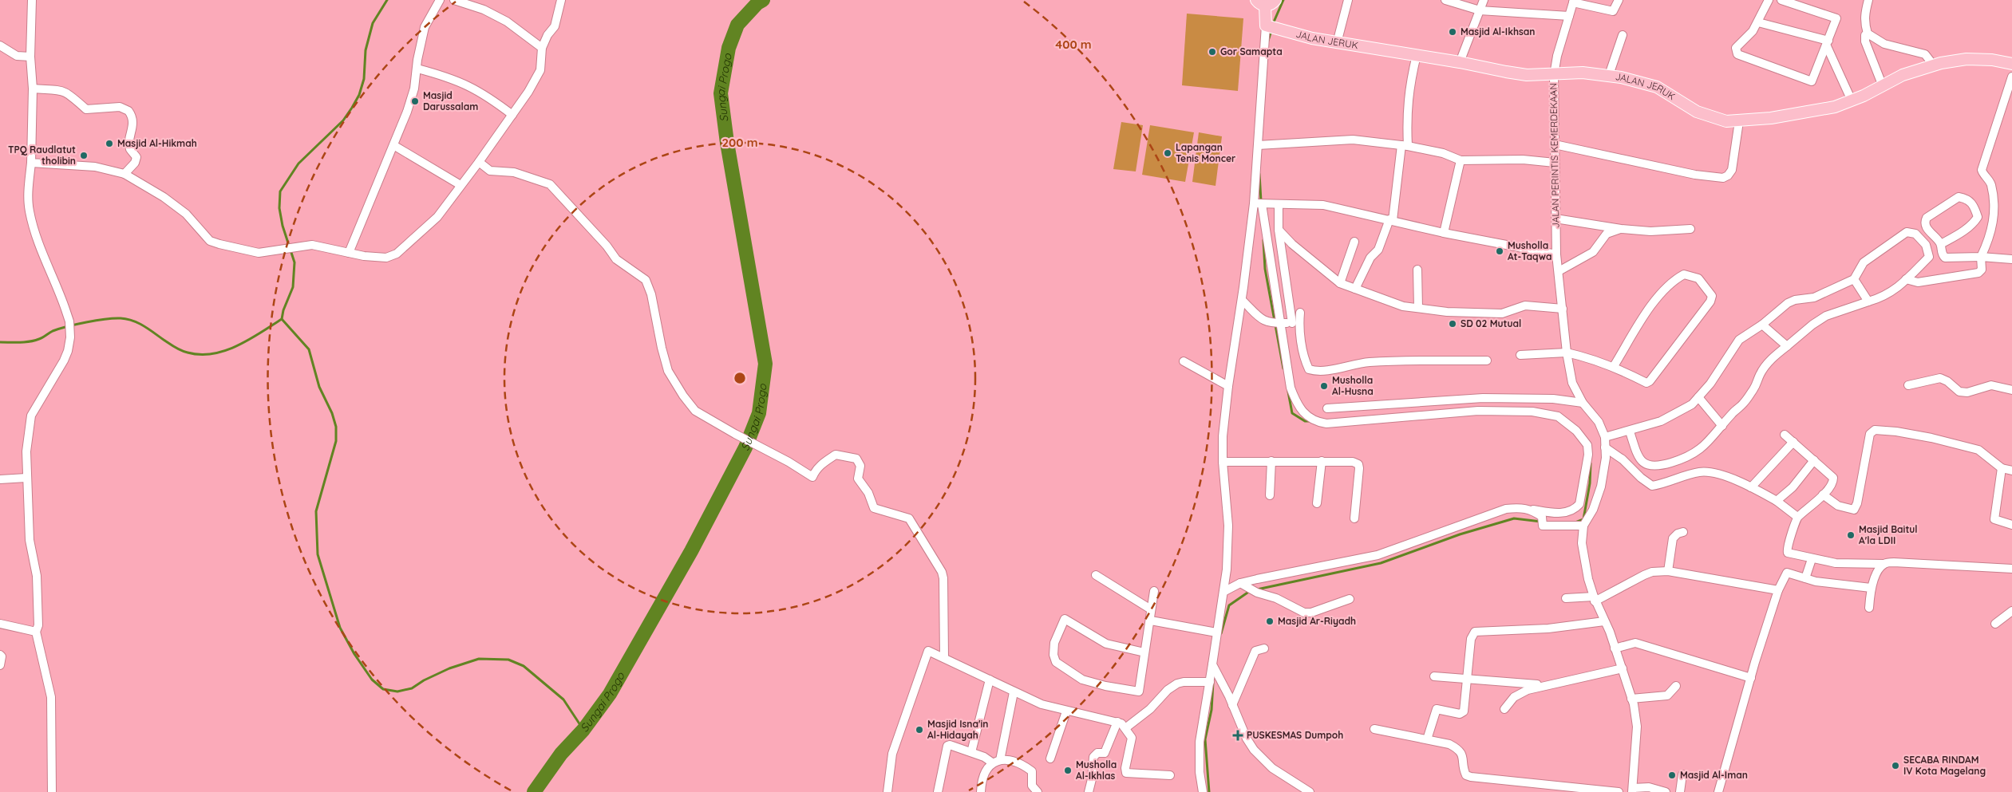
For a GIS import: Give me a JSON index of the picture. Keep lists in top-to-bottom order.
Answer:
{
  "streets": {
    "main road": ["JALAN JERUK"],
    "street": ["JALAN PERINTIS KEMERDEKAAN"]
  },
  "crossings": [
    ["JALAN JERUK", "JALAN PERINTIS KEMERDEKAAN"]
  ],
  "water": ["Sungai Progo"],
  "places": {
    "other": [
      "Masjid Al-Ikhsan",
      "Gor Samapta",
      "Masjid Darussalam",
      "Masjid Al-Hikmah",
      "Lapangan Tenis Moncer",
      "TPQ Raudlatut tholibin",
      "Musholla At-Taqwa",
      "SD 02 Mutual",
      "Musholla Al-Husna",
      "Masjid Baitul A'la LDII",
      "Masjid Ar-Riyadh",
      "Masjid Isna'in Al-Hidayah",
      "SECABA RINDAM IV Kota Magelang",
      "Musholla Al-Ikhlas",
      "Masjid Al-Iman"
    ],
    "health": ["PUSKESMAS Dumpoh"]
  },
  "rings": ["400 m", "200 m"]
}
